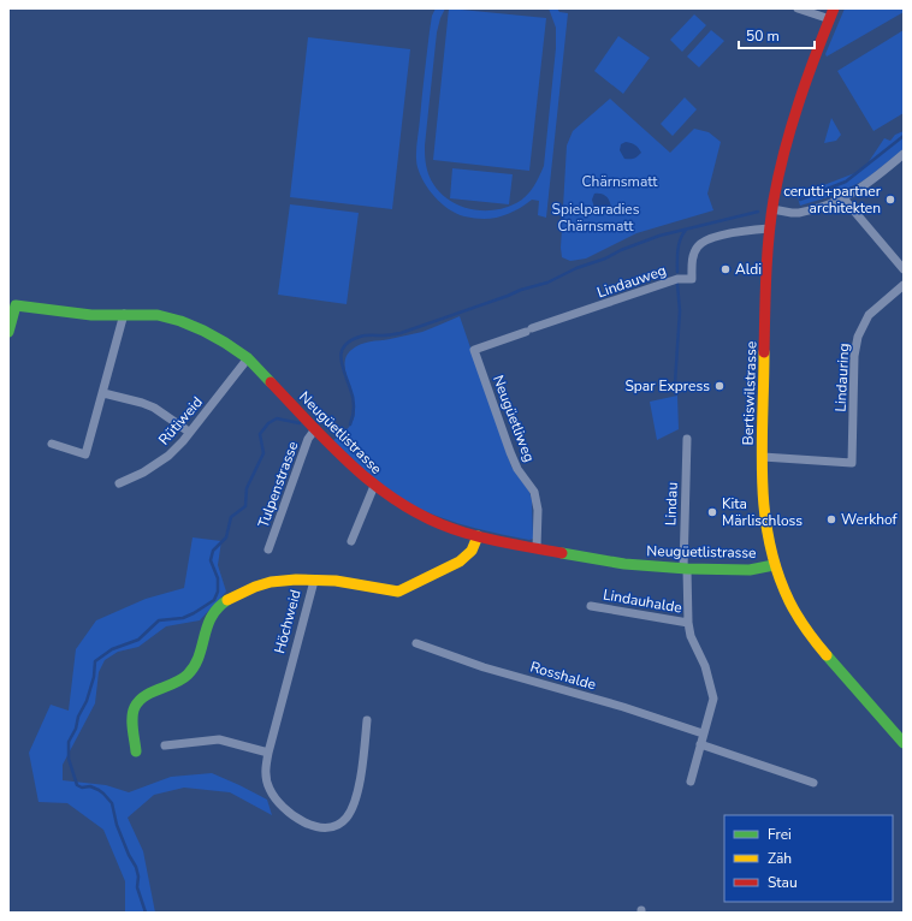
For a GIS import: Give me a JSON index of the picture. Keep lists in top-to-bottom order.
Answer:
{
  "streets": {
    "street": [
      "Lindauweg",
      "Lindauring",
      "Bertiswilstrasse",
      "Neugüetliweg",
      "Rütiweid",
      "Neugüetlistrasse",
      "Tulpenstrasse",
      "Lindau",
      "Lindauhalde",
      "Höchweid",
      "Rosshalde"
    ]
  },
  "crossings": [
    ["Lindauweg", "Bertiswilstrasse"],
    ["Lindauweg", "Neugüetliweg"],
    ["Lindauring", "Bertiswilstrasse"],
    ["Bertiswilstrasse", "Neugüetlistrasse"],
    ["Neugüetliweg", "Neugüetlistrasse"],
    ["Rütiweid", "Neugüetlistrasse"],
    ["Neugüetlistrasse", "Tulpenstrasse"],
    ["Neugüetlistrasse", "Lindau"]
  ],
  "parks": ["Chärnsmatt", "Spielparadies Chärnsmatt"],
  "places": [
    "cerutti+partner architekten",
    "Aldi",
    "Spar Express",
    "Kita Märlischloss",
    "Werkhof"
  ],
  "legend": ["Frei", "Zäh", "Stau"],
  "scale_bar": "50 m"
}
